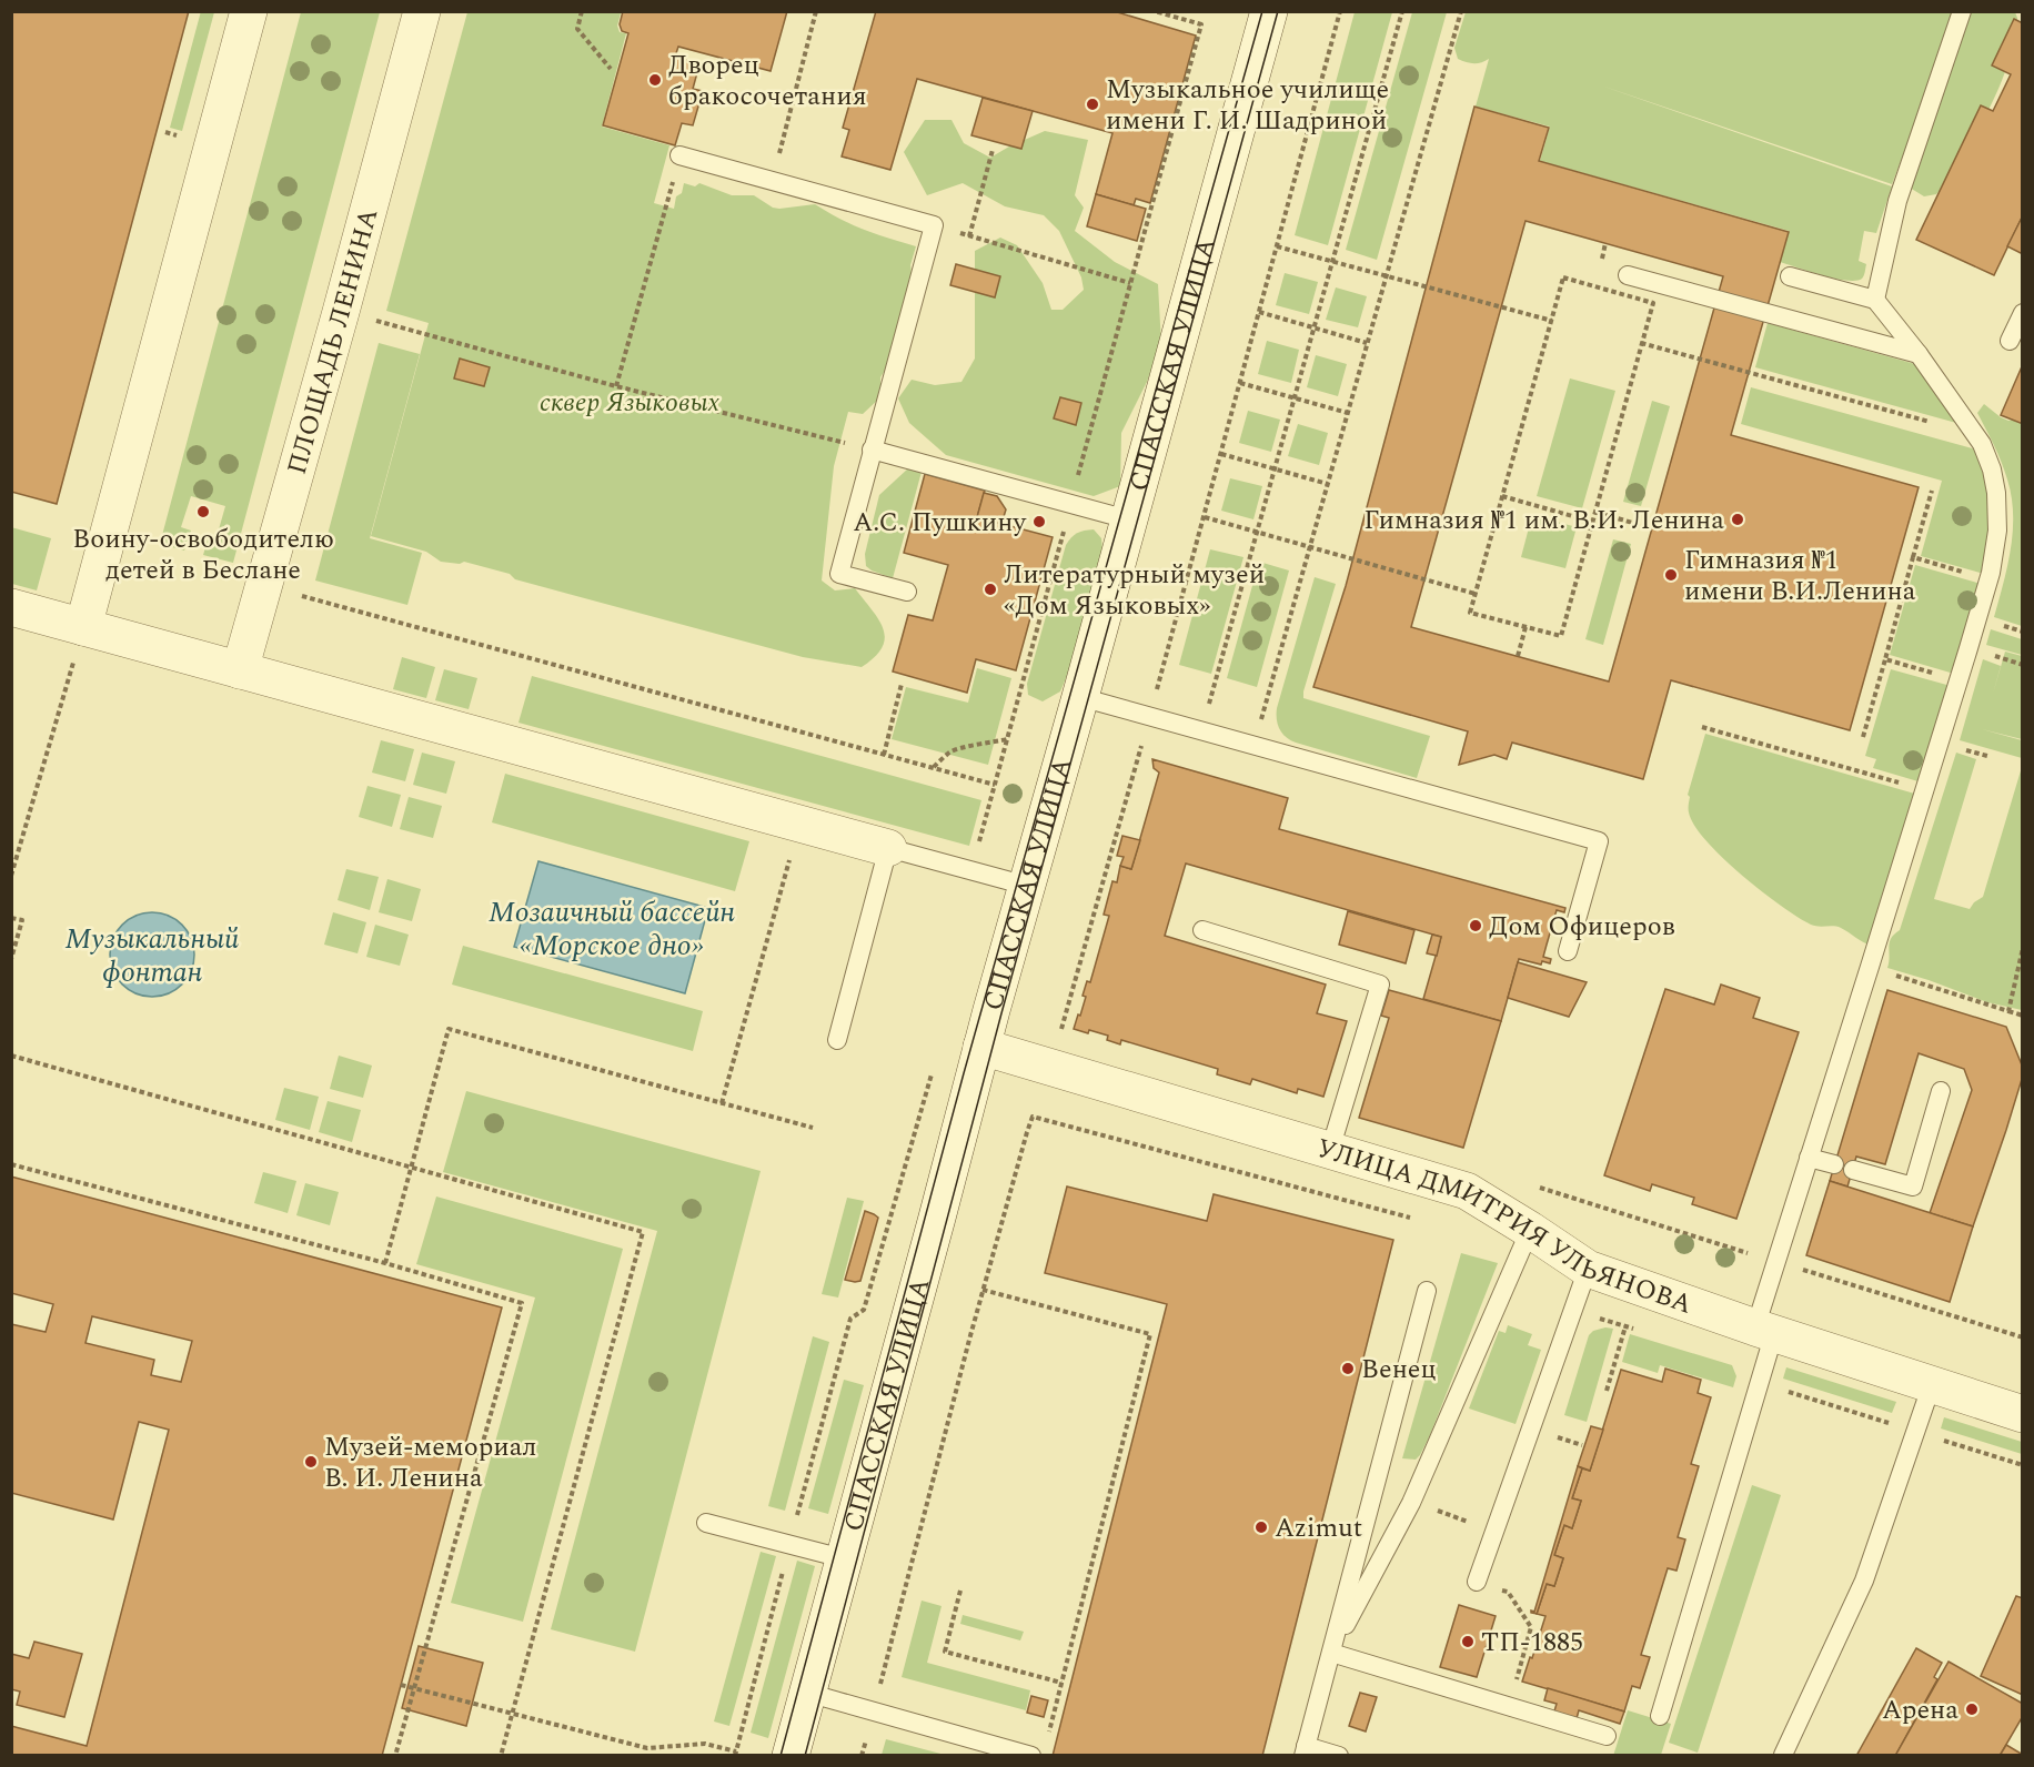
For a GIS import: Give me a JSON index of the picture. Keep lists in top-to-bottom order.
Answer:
{
  "streets": {
    "street": ["ПЛОЩАДЬ ЛЕНИНА", "СПАССКАЯ УЛИЦА", "УЛИЦА ДМИТРИЯ УЛЬЯНОВА"]
  },
  "crossings": [
    ["СПАССКАЯ УЛИЦА", "УЛИЦА ДМИТРИЯ УЛЬЯНОВА"]
  ],
  "water": ["Мозаичный бассейн «Морское дно»", "Музыкальный фонтан"],
  "parks": ["сквер Языковых"],
  "places": [
    "Дворец бракосочетания",
    "Музыкальное училище имени Г. И. Шадриной",
    "Воину-освободителю детей в Беслане",
    "Гимназия №1 им. В.И. Ленина",
    "А.С. Пушкину",
    "Гимназия №1 имени В.И.Ленина",
    "Литературный музей «Дом Языковых»",
    "Дом Офицеров",
    "Венец",
    "Музей-мемориал В. И. Ленина",
    "Azimut",
    "ТП-1885",
    "Арена"
  ]
}
